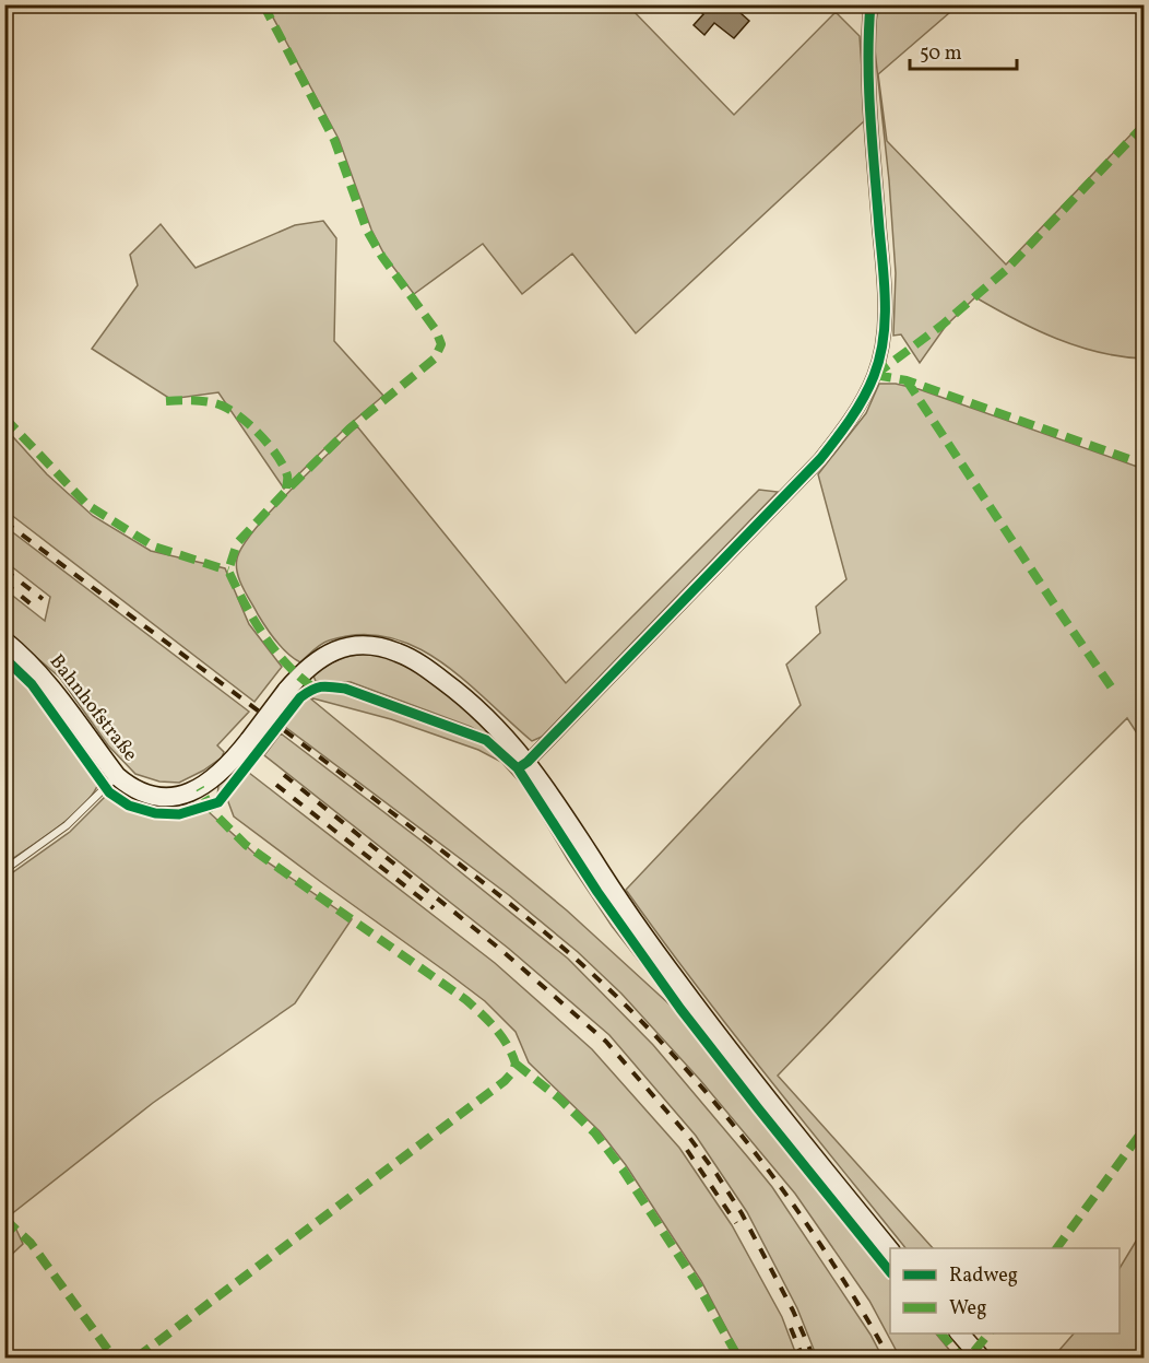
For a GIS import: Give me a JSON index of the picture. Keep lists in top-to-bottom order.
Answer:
{
  "streets": {
    "main road": ["Bahnhofstraße"]
  },
  "legend": ["Radweg", "Weg"],
  "scale_bar": "50 m"
}
